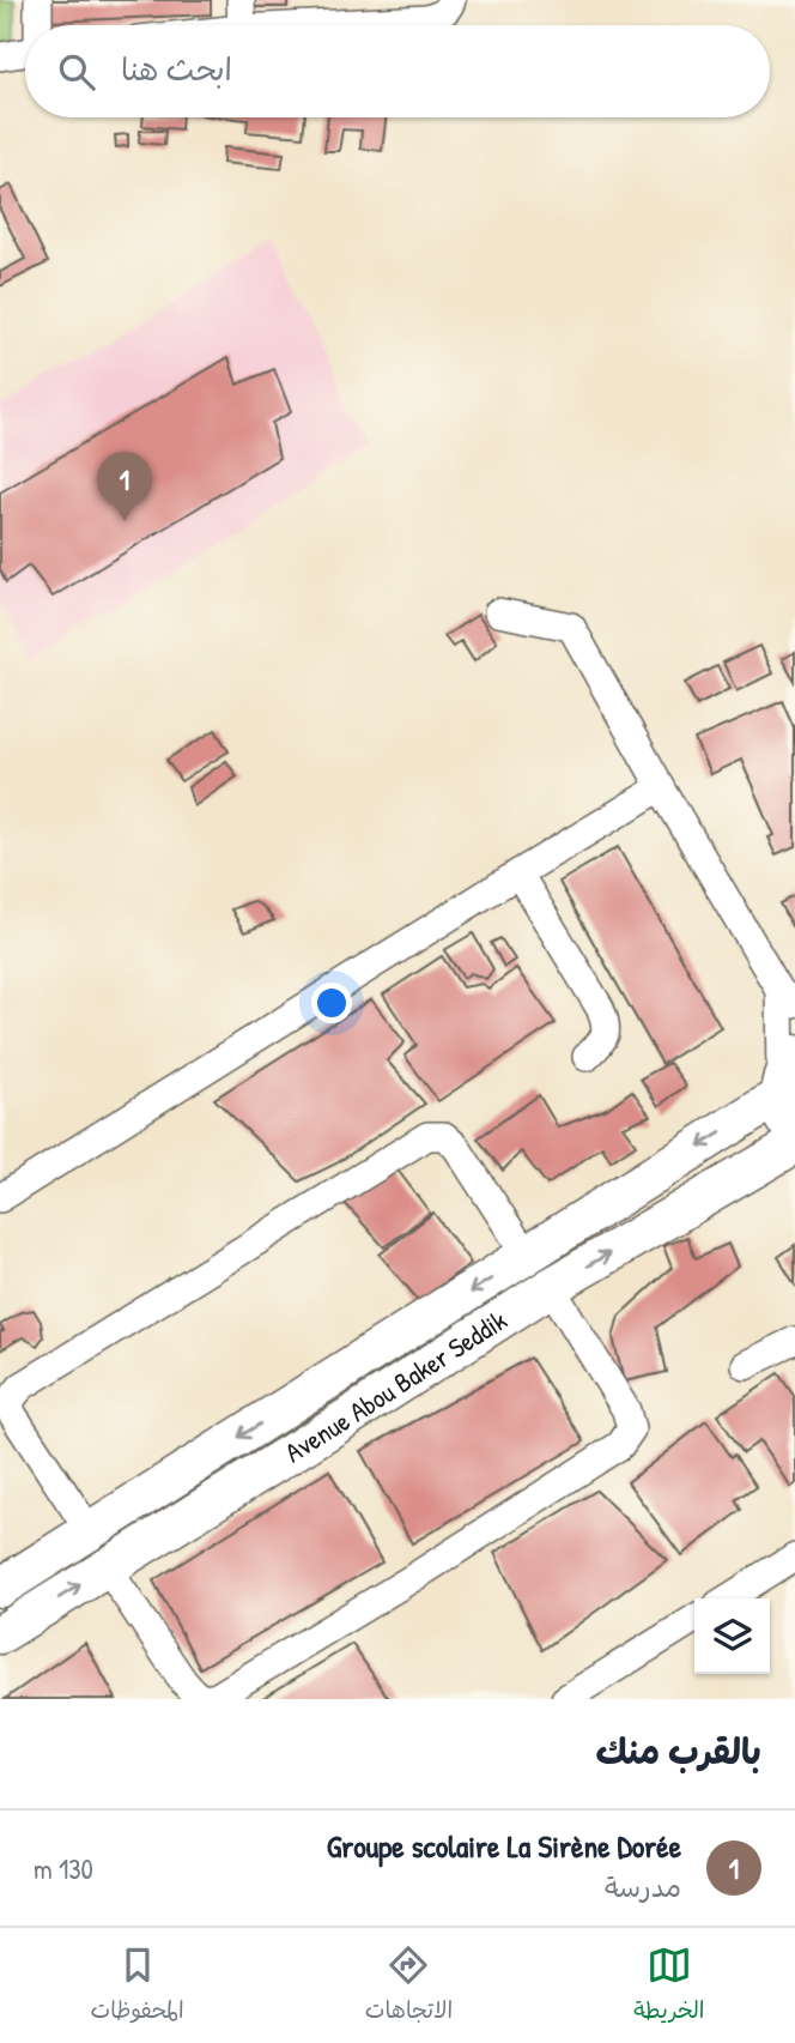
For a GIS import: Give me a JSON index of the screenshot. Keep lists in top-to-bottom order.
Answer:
{
  "streets": {
    "main road": ["Avenue Abou Baker Seddik"]
  },
  "page": {
    "search": "ابحث هنا",
    "pins": "1",
    "heading": "بالقرب منك",
    "list": [
      {
        "mark": "1",
        "name": "Groupe scolaire La Sirène Dorée",
        "note": "مدرسة",
        "value": "130 m"
      }
    ],
    "nav": ["الخريطة", "الاتجاهات", "المحفوظات"]
  }
}
